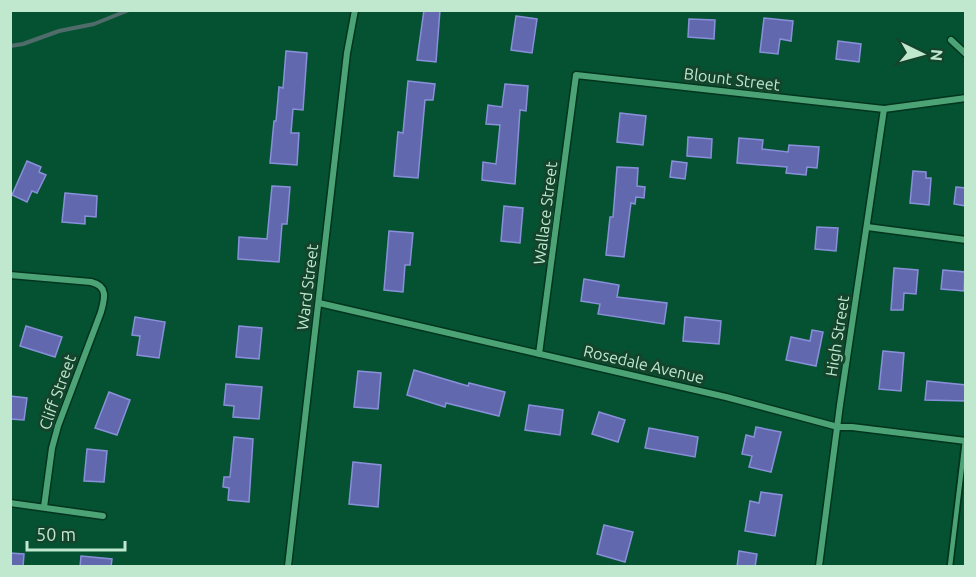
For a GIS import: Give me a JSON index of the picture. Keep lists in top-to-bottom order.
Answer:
{
  "streets": {
    "street": [
      "Blount Street",
      "Wallace Street",
      "Ward Street",
      "High Street",
      "Rosedale Avenue",
      "Cliff Street"
    ]
  },
  "crossings": [
    ["Blount Street", "Wallace Street"],
    ["Blount Street", "High Street"],
    ["Wallace Street", "Rosedale Avenue"],
    ["Ward Street", "Rosedale Avenue"],
    ["High Street", "Rosedale Avenue"]
  ],
  "scale_bar": "50 m",
  "north": "right"
}
